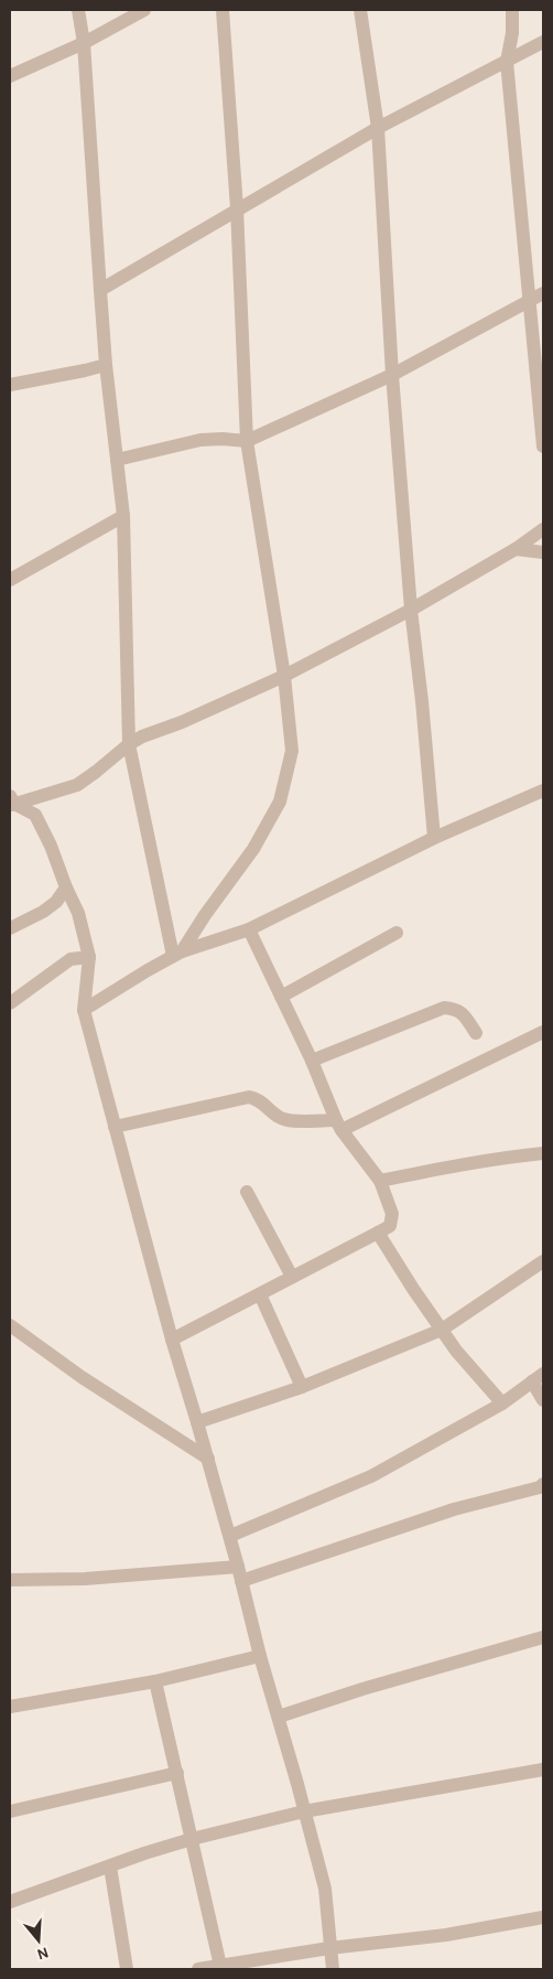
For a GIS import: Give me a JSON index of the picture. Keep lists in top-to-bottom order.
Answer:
{
  "north": "bottom"
}
